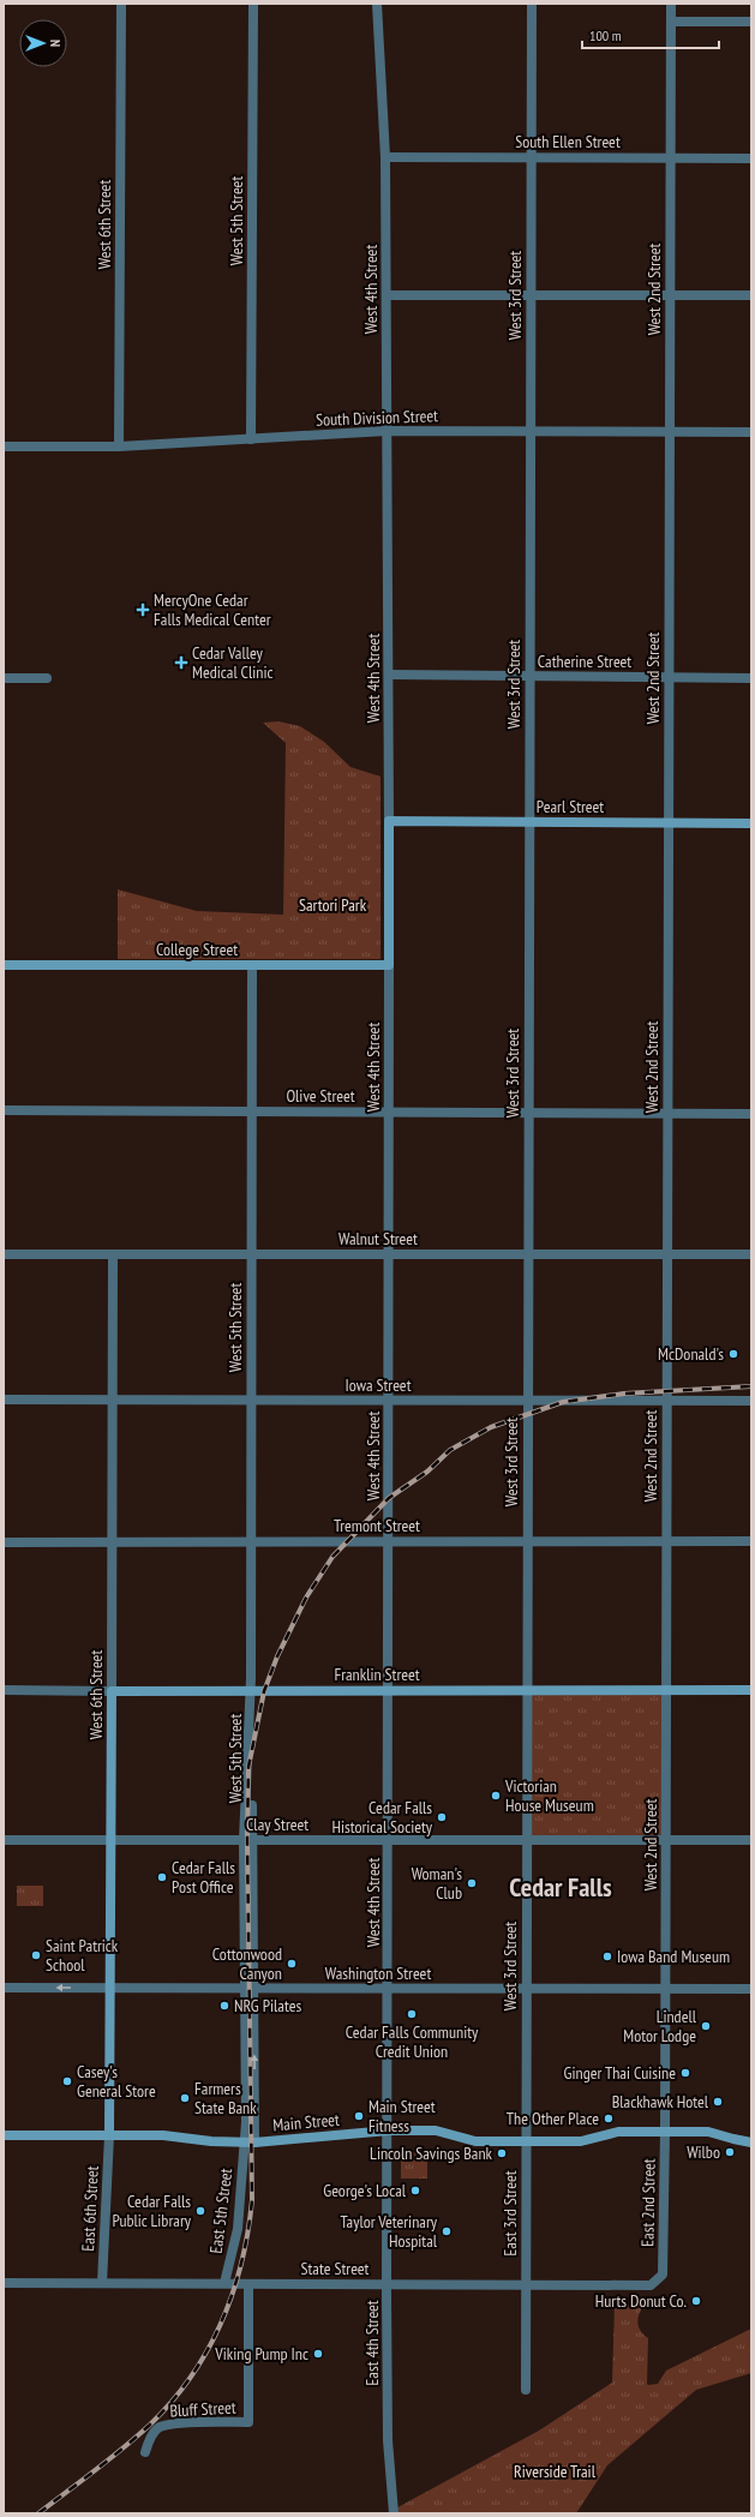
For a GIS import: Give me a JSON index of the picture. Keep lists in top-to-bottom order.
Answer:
{
  "streets": {
    "street": [
      "South Ellen Street",
      "West 5th Street",
      "West 6th Street",
      "West 4th Street",
      "West 2nd Street",
      "West 3rd Street",
      "South Division Street",
      "Catherine Street",
      "Pearl Street",
      "College Street",
      "Olive Street",
      "Walnut Street",
      "Iowa Street",
      "Tremont Street",
      "Franklin Street",
      "Clay Street",
      "Washington Street",
      "Main Street",
      "East 2nd Street",
      "East 6th Street",
      "East 5th Street",
      "East 3rd Street",
      "State Street",
      "East 4th Street",
      "Bluff Street"
    ]
  },
  "crossings": [
    ["South Ellen Street", "West 4th Street"],
    ["South Ellen Street", "West 2nd Street"],
    ["South Ellen Street", "West 3rd Street"],
    ["West 5th Street", "South Division Street"],
    ["West 5th Street", "College Street"],
    ["West 5th Street", "Olive Street"],
    ["West 5th Street", "Walnut Street"],
    ["West 5th Street", "Iowa Street"],
    ["West 5th Street", "Tremont Street"],
    ["West 5th Street", "Franklin Street"],
    ["West 5th Street", "Clay Street"],
    ["West 5th Street", "Washington Street"],
    ["West 5th Street", "Main Street"],
    ["West 5th Street", "East 5th Street"],
    ["West 6th Street", "South Division Street"],
    ["West 6th Street", "Walnut Street"],
    ["West 6th Street", "Iowa Street"],
    ["West 6th Street", "Tremont Street"],
    ["West 6th Street", "Franklin Street"],
    ["West 6th Street", "Clay Street"],
    ["West 6th Street", "Washington Street"],
    ["West 6th Street", "Main Street"],
    ["West 6th Street", "East 6th Street"],
    ["West 4th Street", "South Division Street"],
    ["West 4th Street", "Catherine Street"],
    ["West 4th Street", "Pearl Street"],
    ["West 4th Street", "College Street"],
    ["West 4th Street", "Olive Street"],
    ["West 4th Street", "Walnut Street"],
    ["West 4th Street", "Iowa Street"],
    ["West 4th Street", "Tremont Street"],
    ["West 4th Street", "Franklin Street"],
    ["West 4th Street", "Clay Street"],
    ["West 4th Street", "Washington Street"],
    ["West 4th Street", "Main Street"],
    ["West 4th Street", "East 4th Street"],
    ["West 2nd Street", "South Division Street"],
    ["West 2nd Street", "Catherine Street"],
    ["West 2nd Street", "Pearl Street"],
    ["West 2nd Street", "Olive Street"],
    ["West 2nd Street", "Walnut Street"],
    ["West 2nd Street", "Iowa Street"],
    ["West 2nd Street", "Tremont Street"],
    ["West 2nd Street", "Franklin Street"],
    ["West 2nd Street", "Clay Street"],
    ["West 2nd Street", "Washington Street"],
    ["West 2nd Street", "Main Street"],
    ["West 2nd Street", "East 2nd Street"],
    ["West 3rd Street", "South Division Street"],
    ["West 3rd Street", "Catherine Street"],
    ["West 3rd Street", "Pearl Street"],
    ["West 3rd Street", "Olive Street"],
    ["West 3rd Street", "Walnut Street"],
    ["West 3rd Street", "Iowa Street"],
    ["West 3rd Street", "Tremont Street"],
    ["West 3rd Street", "Franklin Street"],
    ["West 3rd Street", "Clay Street"],
    ["West 3rd Street", "Washington Street"],
    ["West 3rd Street", "Main Street"],
    ["West 3rd Street", "East 3rd Street"],
    ["Main Street", "East 2nd Street"],
    ["Main Street", "East 6th Street"],
    ["Main Street", "East 5th Street"],
    ["Main Street", "East 3rd Street"],
    ["Main Street", "East 4th Street"],
    ["East 2nd Street", "State Street"],
    ["East 6th Street", "State Street"],
    ["East 5th Street", "State Street"],
    ["East 3rd Street", "State Street"],
    ["State Street", "East 4th Street"],
    ["State Street", "Bluff Street"]
  ],
  "districts": ["Cedar Falls"],
  "parks": ["Sartori Park", "Riverside Trail"],
  "places": {
    "health": ["MercyOne Cedar Falls Medical Center", "Cedar Valley Medical Clinic"],
    "other": [
      "McDonald's",
      "Victorian House Museum",
      "Cedar Falls Historical Society",
      "Cedar Falls Post Office",
      "Woman's Club",
      "Saint Patrick School",
      "Iowa Band Museum",
      "Cottonwood Canyon",
      "NRG Pilates",
      "Cedar Falls Community Credit Union",
      "Lindell Motor Lodge",
      "Ginger Thai Cuisine",
      "Casey's General Store",
      "Farmers State Bank",
      "Blackhawk Hotel",
      "Main Street Fitness",
      "The Other Place",
      "Wilbo",
      "Lincoln Savings Bank",
      "George's Local",
      "Cedar Falls Public Library",
      "Taylor Veterinary Hospital",
      "Hurts Donut Co.",
      "Viking Pump Inc"
    ]
  },
  "scale_bar": "100 m",
  "north": "right"
}
